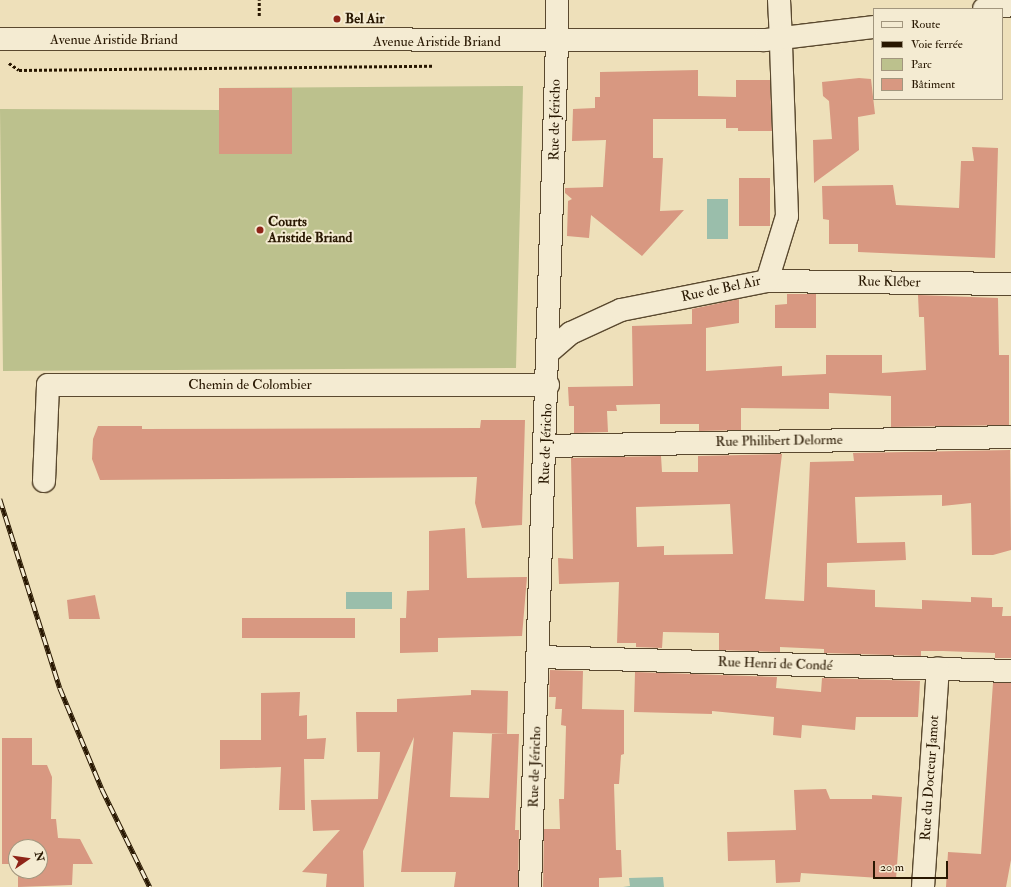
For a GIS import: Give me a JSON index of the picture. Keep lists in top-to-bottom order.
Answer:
{
  "streets": {
    "street": [
      "Avenue Aristide Briand",
      "Rue de Jéricho",
      "Rue Kléber",
      "Rue de Bel Air",
      "Chemin de Colombier",
      "Rue Philibert Delorme",
      "Rue Henri de Condé",
      "Rue du Docteur Jamot"
    ]
  },
  "crossings": [
    ["Avenue Aristide Briand", "Rue de Jéricho"],
    ["Avenue Aristide Briand", "Rue de Bel Air"],
    ["Rue de Jéricho", "Rue de Bel Air"],
    ["Rue de Jéricho", "Chemin de Colombier"],
    ["Rue de Jéricho", "Rue Philibert Delorme"],
    ["Rue de Jéricho", "Rue Henri de Condé"],
    ["Rue Kléber", "Rue de Bel Air"],
    ["Rue Henri de Condé", "Rue du Docteur Jamot"]
  ],
  "places": ["Bel Air", "Courts Aristide Briand"],
  "legend": [
    "Route",
    "Voie ferrée",
    "Parc",
    "Bâtiment"
  ],
  "scale_bar": "20 m",
  "north": "right"
}
